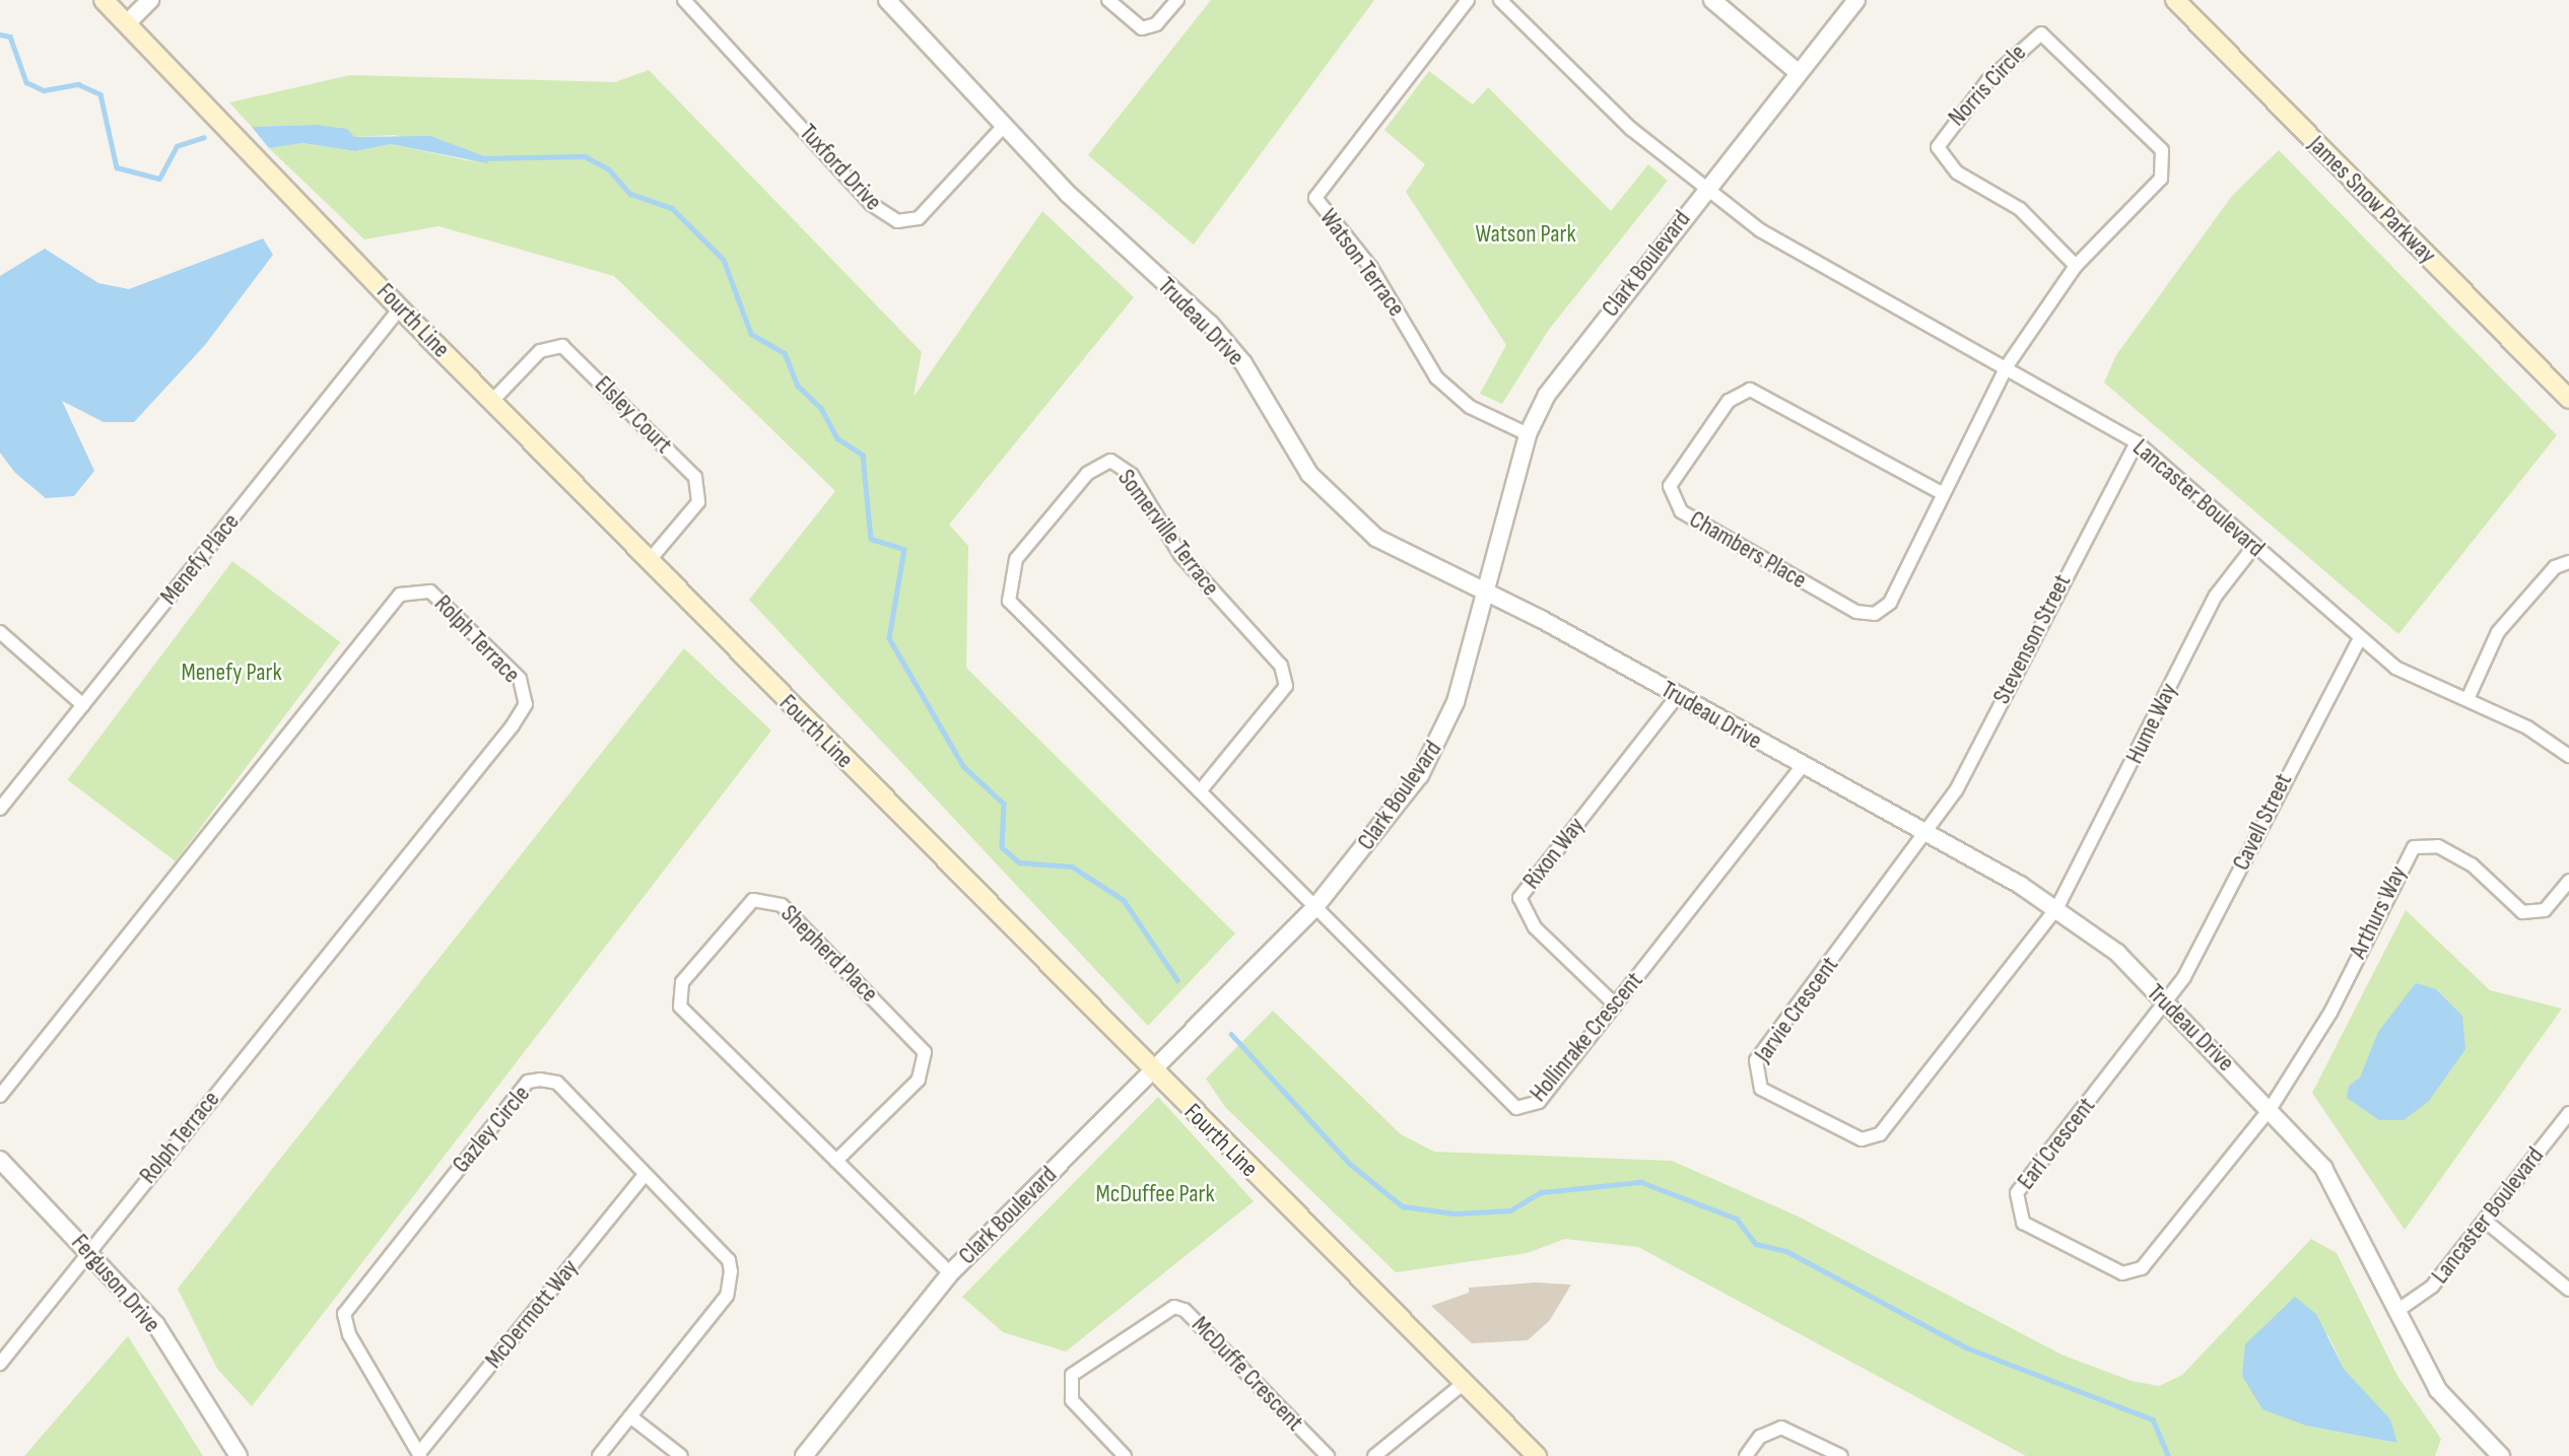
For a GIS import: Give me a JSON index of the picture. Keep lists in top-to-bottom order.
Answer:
{
  "streets": {
    "main road": ["James Snow Parkway", "Fourth Line"],
    "street": [
      "Norris Circle",
      "Tuxford Drive",
      "Watson Terrace",
      "Clark Boulevard",
      "Trudeau Drive",
      "Elsley Court",
      "Lancaster Boulevard",
      "Somerville Terrace",
      "Chambers Place",
      "Menefy Place",
      "Rolph Terrace",
      "Stevenson Street",
      "Hume Way",
      "Cavell Street",
      "Rixon Way",
      "Arthurs Way",
      "Shepherd Place",
      "Jarvie Crescent",
      "Hollinrake Crescent",
      "Gazley Circle",
      "Earl Crescent",
      "Ferguson Drive",
      "McDermott Way",
      "McDuffe Crescent"
    ]
  },
  "crossings": [
    ["Norris Circle", "Lancaster Boulevard"],
    ["Norris Circle", "Chambers Place"],
    ["Tuxford Drive", "Trudeau Drive"],
    ["Watson Terrace", "Clark Boulevard"],
    ["Clark Boulevard", "Fourth Line"],
    ["Clark Boulevard", "Trudeau Drive"],
    ["Clark Boulevard", "Lancaster Boulevard"],
    ["Clark Boulevard", "Somerville Terrace"],
    ["Clark Boulevard", "Shepherd Place"],
    ["Clark Boulevard", "Hollinrake Crescent"],
    ["Fourth Line", "Elsley Court"],
    ["Fourth Line", "Menefy Place"],
    ["Trudeau Drive", "Lancaster Boulevard"],
    ["Trudeau Drive", "Stevenson Street"],
    ["Trudeau Drive", "Hume Way"],
    ["Trudeau Drive", "Cavell Street"],
    ["Trudeau Drive", "Rixon Way"],
    ["Trudeau Drive", "Arthurs Way"],
    ["Trudeau Drive", "Jarvie Crescent"],
    ["Trudeau Drive", "Hollinrake Crescent"],
    ["Trudeau Drive", "Earl Crescent"],
    ["Lancaster Boulevard", "Chambers Place"],
    ["Lancaster Boulevard", "Stevenson Street"],
    ["Lancaster Boulevard", "Hume Way"],
    ["Lancaster Boulevard", "Cavell Street"],
    ["Somerville Terrace", "Hollinrake Crescent"],
    ["Rolph Terrace", "Ferguson Drive"],
    ["Stevenson Street", "Jarvie Crescent"],
    ["Hume Way", "Jarvie Crescent"],
    ["Cavell Street", "Earl Crescent"],
    ["Rixon Way", "Hollinrake Crescent"],
    ["Arthurs Way", "Earl Crescent"],
    ["Gazley Circle", "McDermott Way"]
  ],
  "parks": ["Watson Park", "Menefy Park", "McDuffee Park"]
}
